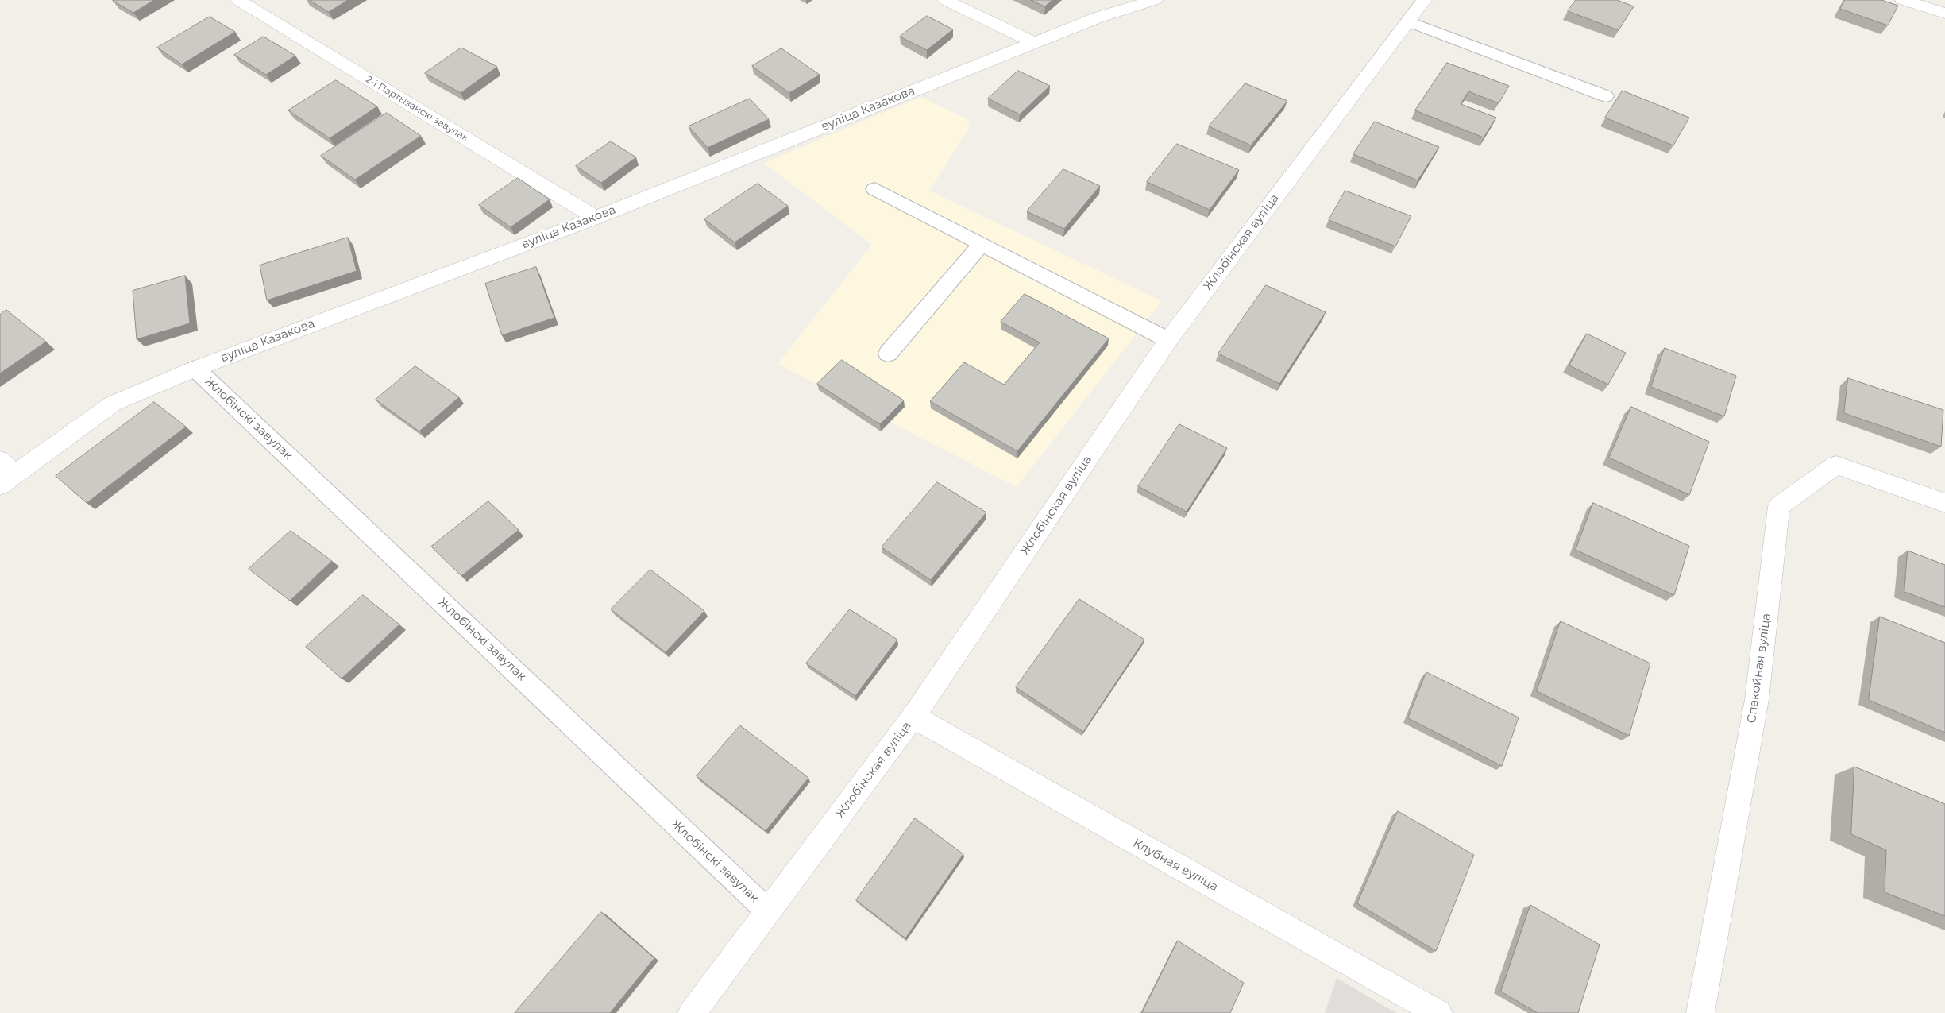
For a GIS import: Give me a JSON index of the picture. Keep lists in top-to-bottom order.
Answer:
{
  "streets": {
    "street": [
      "2-і Партызанскі завулак",
      "вуліца Казакова",
      "Жлобінская вуліца",
      "Спакойная вуліца",
      "Клубная вуліца"
    ],
    "lane": ["Жлобінскі завулак"]
  },
  "crossings": [
    ["2-і Партызанскі завулак", "вуліца Казакова"],
    ["вуліца Казакова", "Жлобінскі завулак"],
    ["Жлобінская вуліца", "Жлобінскі завулак"],
    ["Жлобінская вуліца", "Клубная вуліца"]
  ]
}
